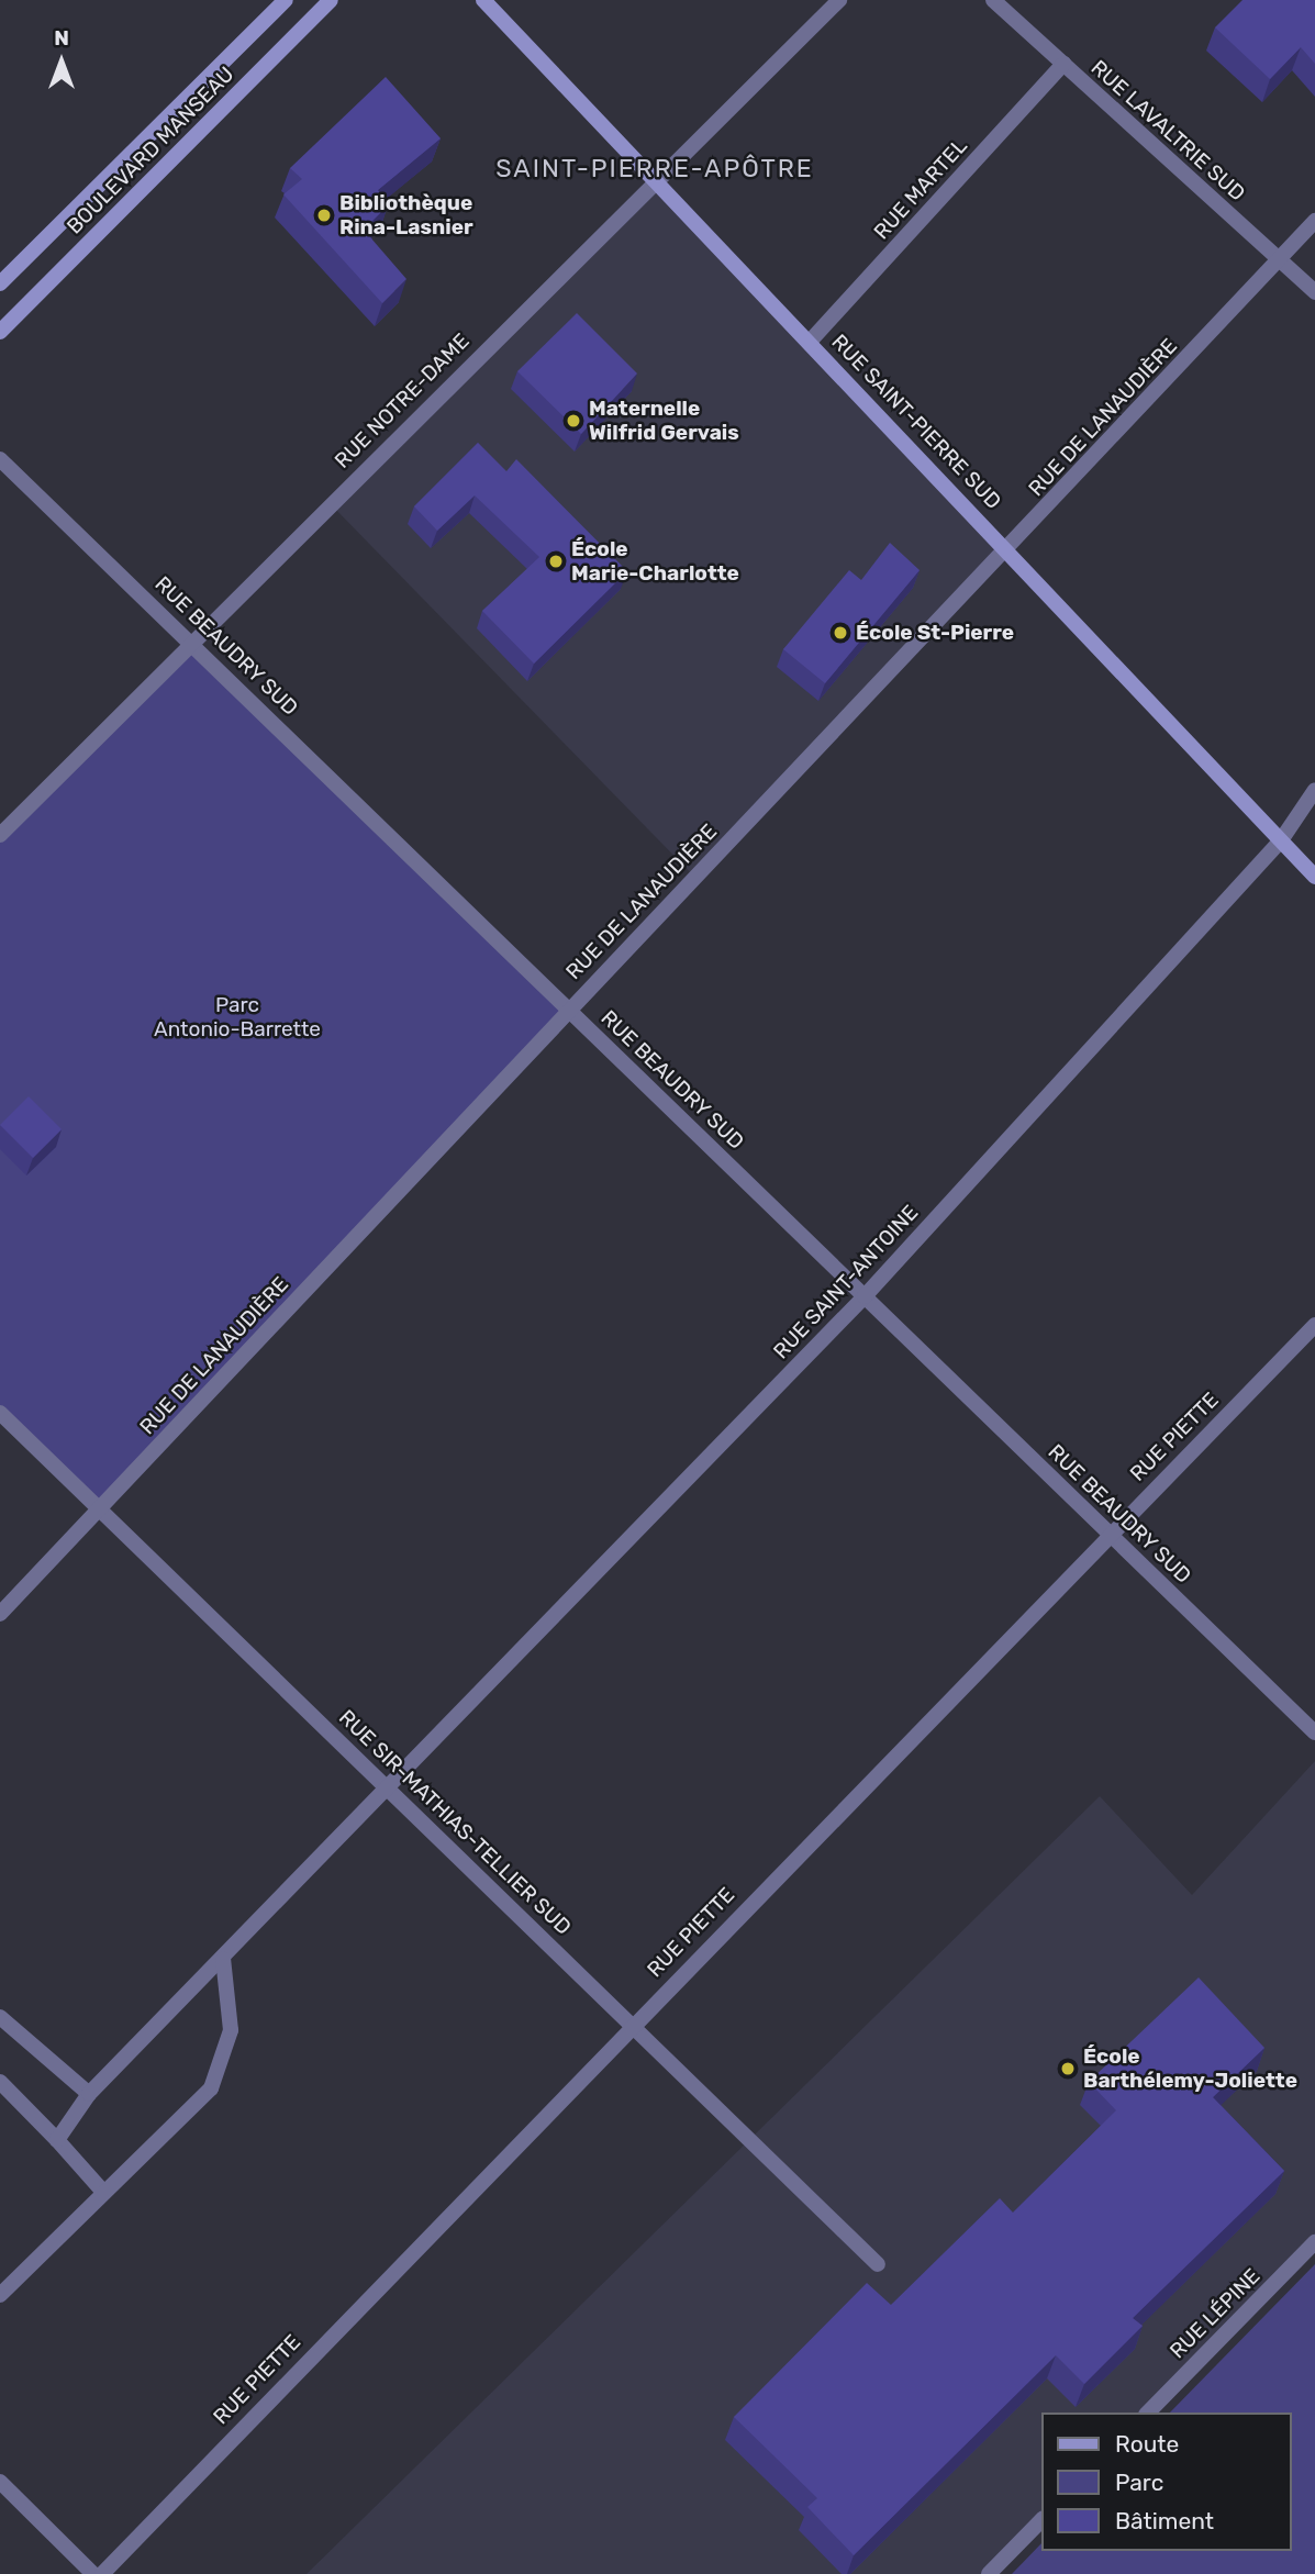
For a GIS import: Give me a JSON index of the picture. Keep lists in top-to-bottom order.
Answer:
{
  "streets": {
    "street": [
      "RUE LAVALTRIE SUD",
      "BOULEVARD MANSEAU",
      "RUE MARTEL",
      "RUE NOTRE-DAME",
      "RUE DE LANAUDIÈRE",
      "RUE SAINT-PIERRE SUD",
      "RUE BEAUDRY SUD",
      "RUE SAINT-ANTOINE",
      "RUE PIETTE",
      "RUE SIR-MATHIAS-TELLIER SUD",
      "RUE LÉPINE"
    ]
  },
  "crossings": [
    ["RUE LAVALTRIE SUD", "RUE MARTEL"],
    ["RUE LAVALTRIE SUD", "RUE DE LANAUDIÈRE"],
    ["RUE MARTEL", "RUE SAINT-PIERRE SUD"],
    ["RUE NOTRE-DAME", "RUE SAINT-PIERRE SUD"],
    ["RUE NOTRE-DAME", "RUE BEAUDRY SUD"],
    ["RUE DE LANAUDIÈRE", "RUE SAINT-PIERRE SUD"],
    ["RUE DE LANAUDIÈRE", "RUE BEAUDRY SUD"],
    ["RUE DE LANAUDIÈRE", "RUE SIR-MATHIAS-TELLIER SUD"],
    ["RUE SAINT-PIERRE SUD", "RUE SAINT-ANTOINE"],
    ["RUE BEAUDRY SUD", "RUE SAINT-ANTOINE"],
    ["RUE BEAUDRY SUD", "RUE PIETTE"],
    ["RUE SAINT-ANTOINE", "RUE SIR-MATHIAS-TELLIER SUD"],
    ["RUE PIETTE", "RUE SIR-MATHIAS-TELLIER SUD"]
  ],
  "districts": ["SAINT-PIERRE-APÔTRE"],
  "parks": ["Parc Antonio-Barrette"],
  "places": [
    "Bibliothèque Rina-Lasnier",
    "Maternelle Wilfrid Gervais",
    "École Marie-Charlotte",
    "École St-Pierre",
    "École Barthélemy-Joliette"
  ],
  "legend": ["Route", "Parc", "Bâtiment"],
  "north": "top"
}
